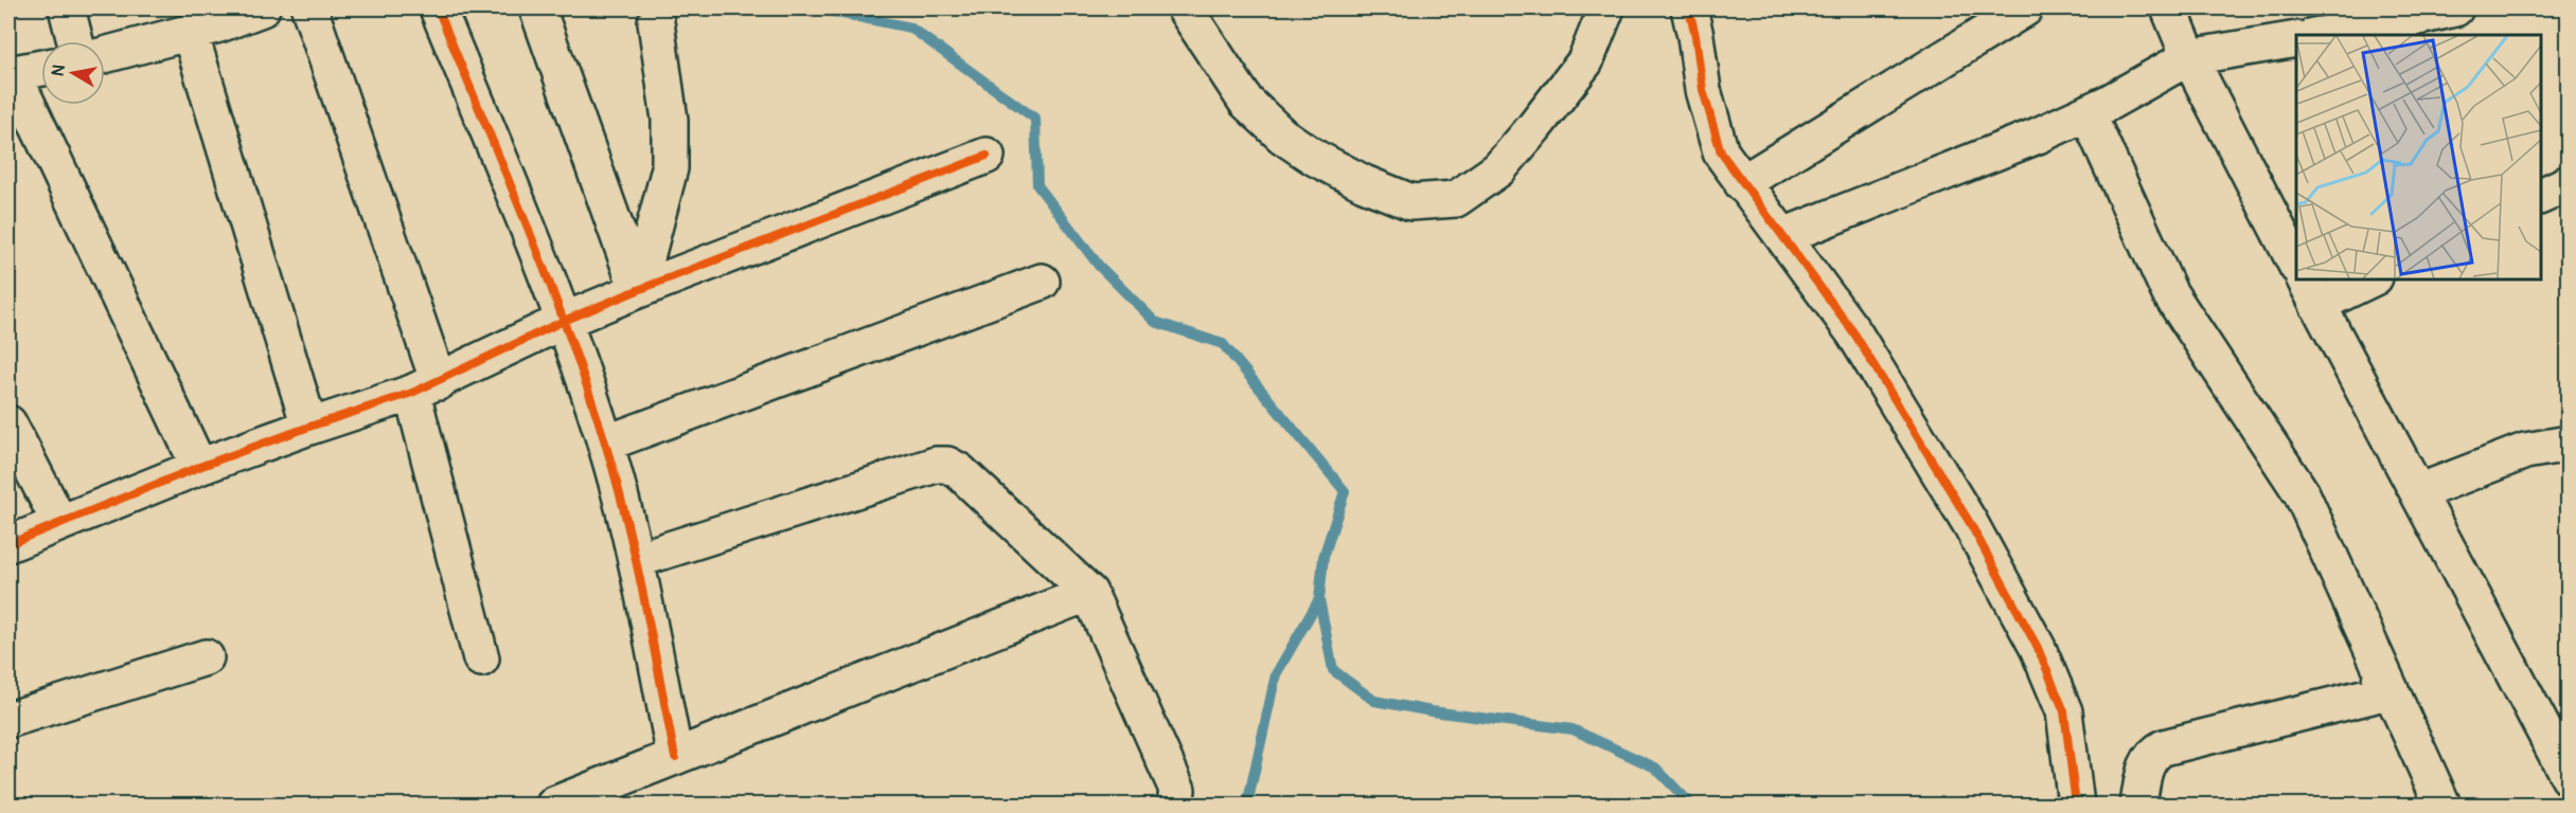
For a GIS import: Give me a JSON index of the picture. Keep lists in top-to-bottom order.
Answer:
{
  "north": "left"
}
